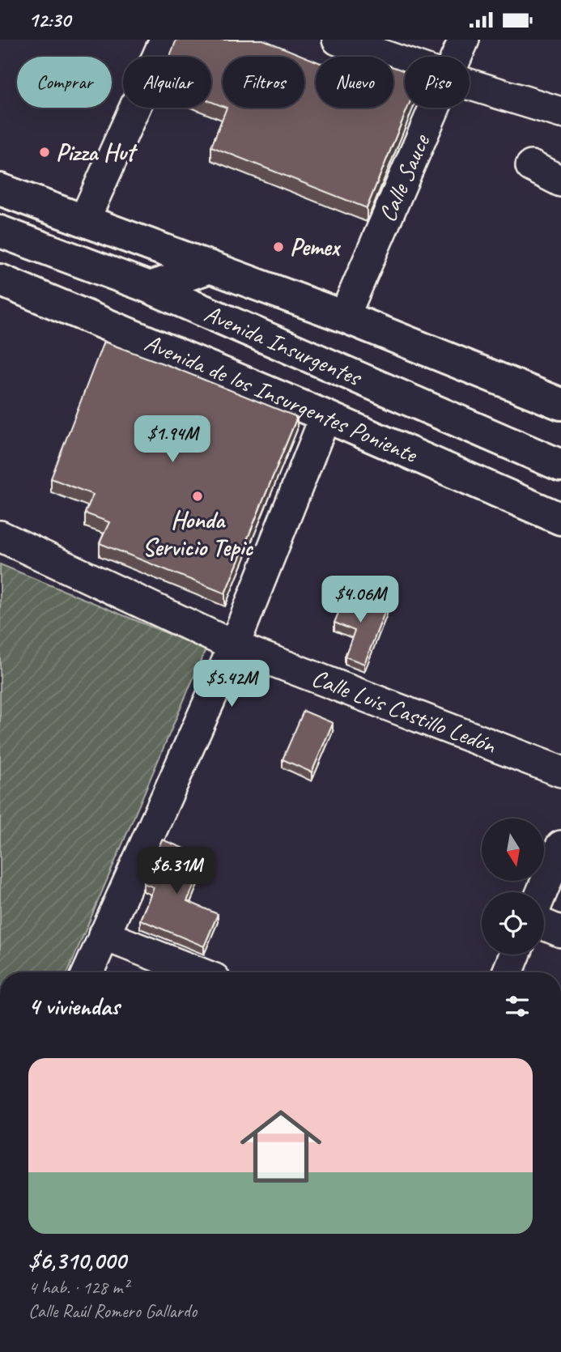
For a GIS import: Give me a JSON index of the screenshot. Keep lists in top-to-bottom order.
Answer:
{
  "streets": {
    "main road": ["Avenida Insurgentes", "Avenida de los Insurgentes Poniente"],
    "street": ["Calle Sauce", "Calle Luis Castillo Ledón"]
  },
  "places": ["Pizza Hut", "Pemex", "Honda Servicio Tepic"],
  "north": "bottom",
  "page": {
    "status": "12:30",
    "chip": [
      "Comprar",
      "Alquilar",
      "Filtros",
      "Nuevo",
      "Piso"
    ],
    "price": [
      "$1.94M",
      "$4.06M",
      "$5.42M",
      "$6.31M"
    ],
    "heading": "4 viviendas",
    "list": [
      {
        "name": "$6,310,000",
        "note": "4 hab. · 128 m² · Calle Raúl Romero Gallardo"
      }
    ]
  }
}
